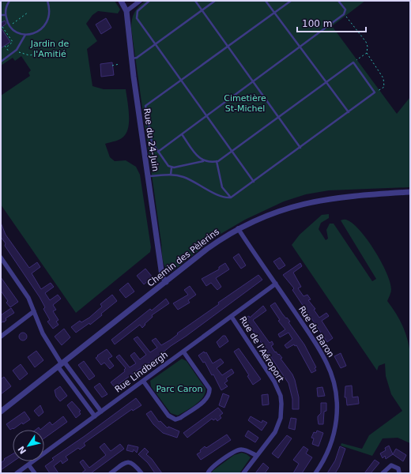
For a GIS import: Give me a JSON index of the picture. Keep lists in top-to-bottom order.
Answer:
{
  "streets": {
    "street": [
      "Rue du 24-Juin",
      "Chemin des Pèlerins",
      "Rue du Baron",
      "Rue de l'Aéroport",
      "Rue Lindbergh"
    ]
  },
  "crossings": [
    ["Rue du 24-Juin", "Chemin des Pèlerins"],
    ["Chemin des Pèlerins", "Rue du Baron"],
    ["Rue du Baron", "Rue Lindbergh"],
    ["Rue de l'Aéroport", "Rue Lindbergh"]
  ],
  "parks": ["Jardin de l'Amitié", "Cimetière St-Michel", "Parc Caron"],
  "scale_bar": "100 m",
  "north": "bottom left"
}
